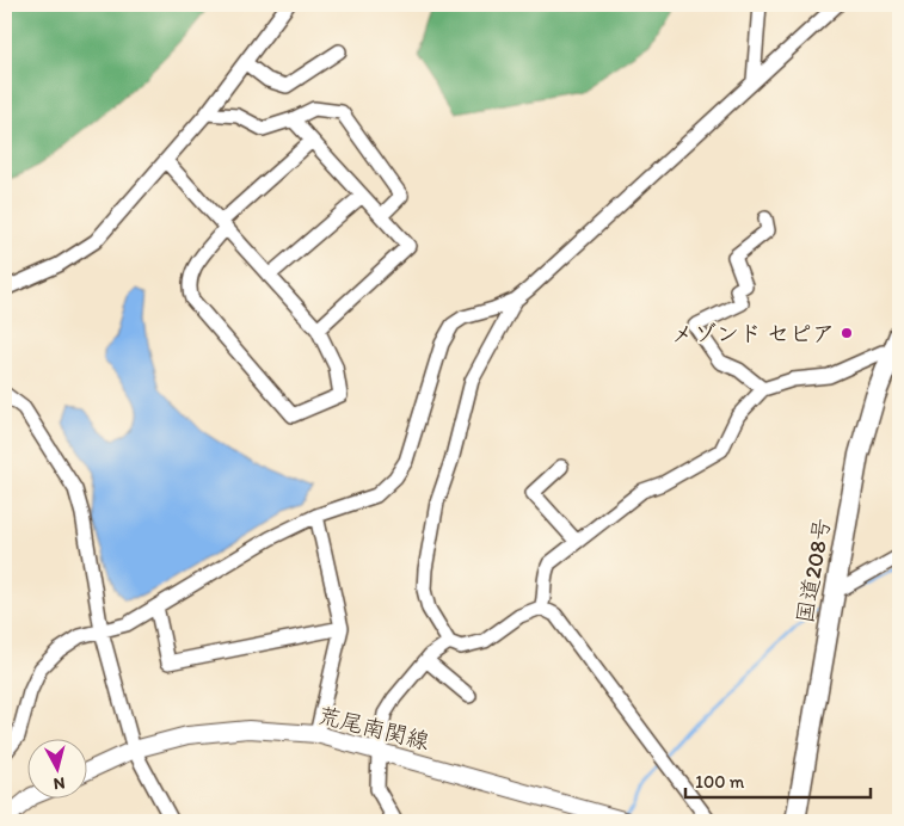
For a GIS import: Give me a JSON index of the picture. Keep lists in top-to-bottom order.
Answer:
{
  "streets": {
    "highway": ["国道208号"],
    "main road": ["荒尾南関線"]
  },
  "places": ["メゾンド セピア"],
  "scale_bar": "100 m",
  "north": "bottom"
}
